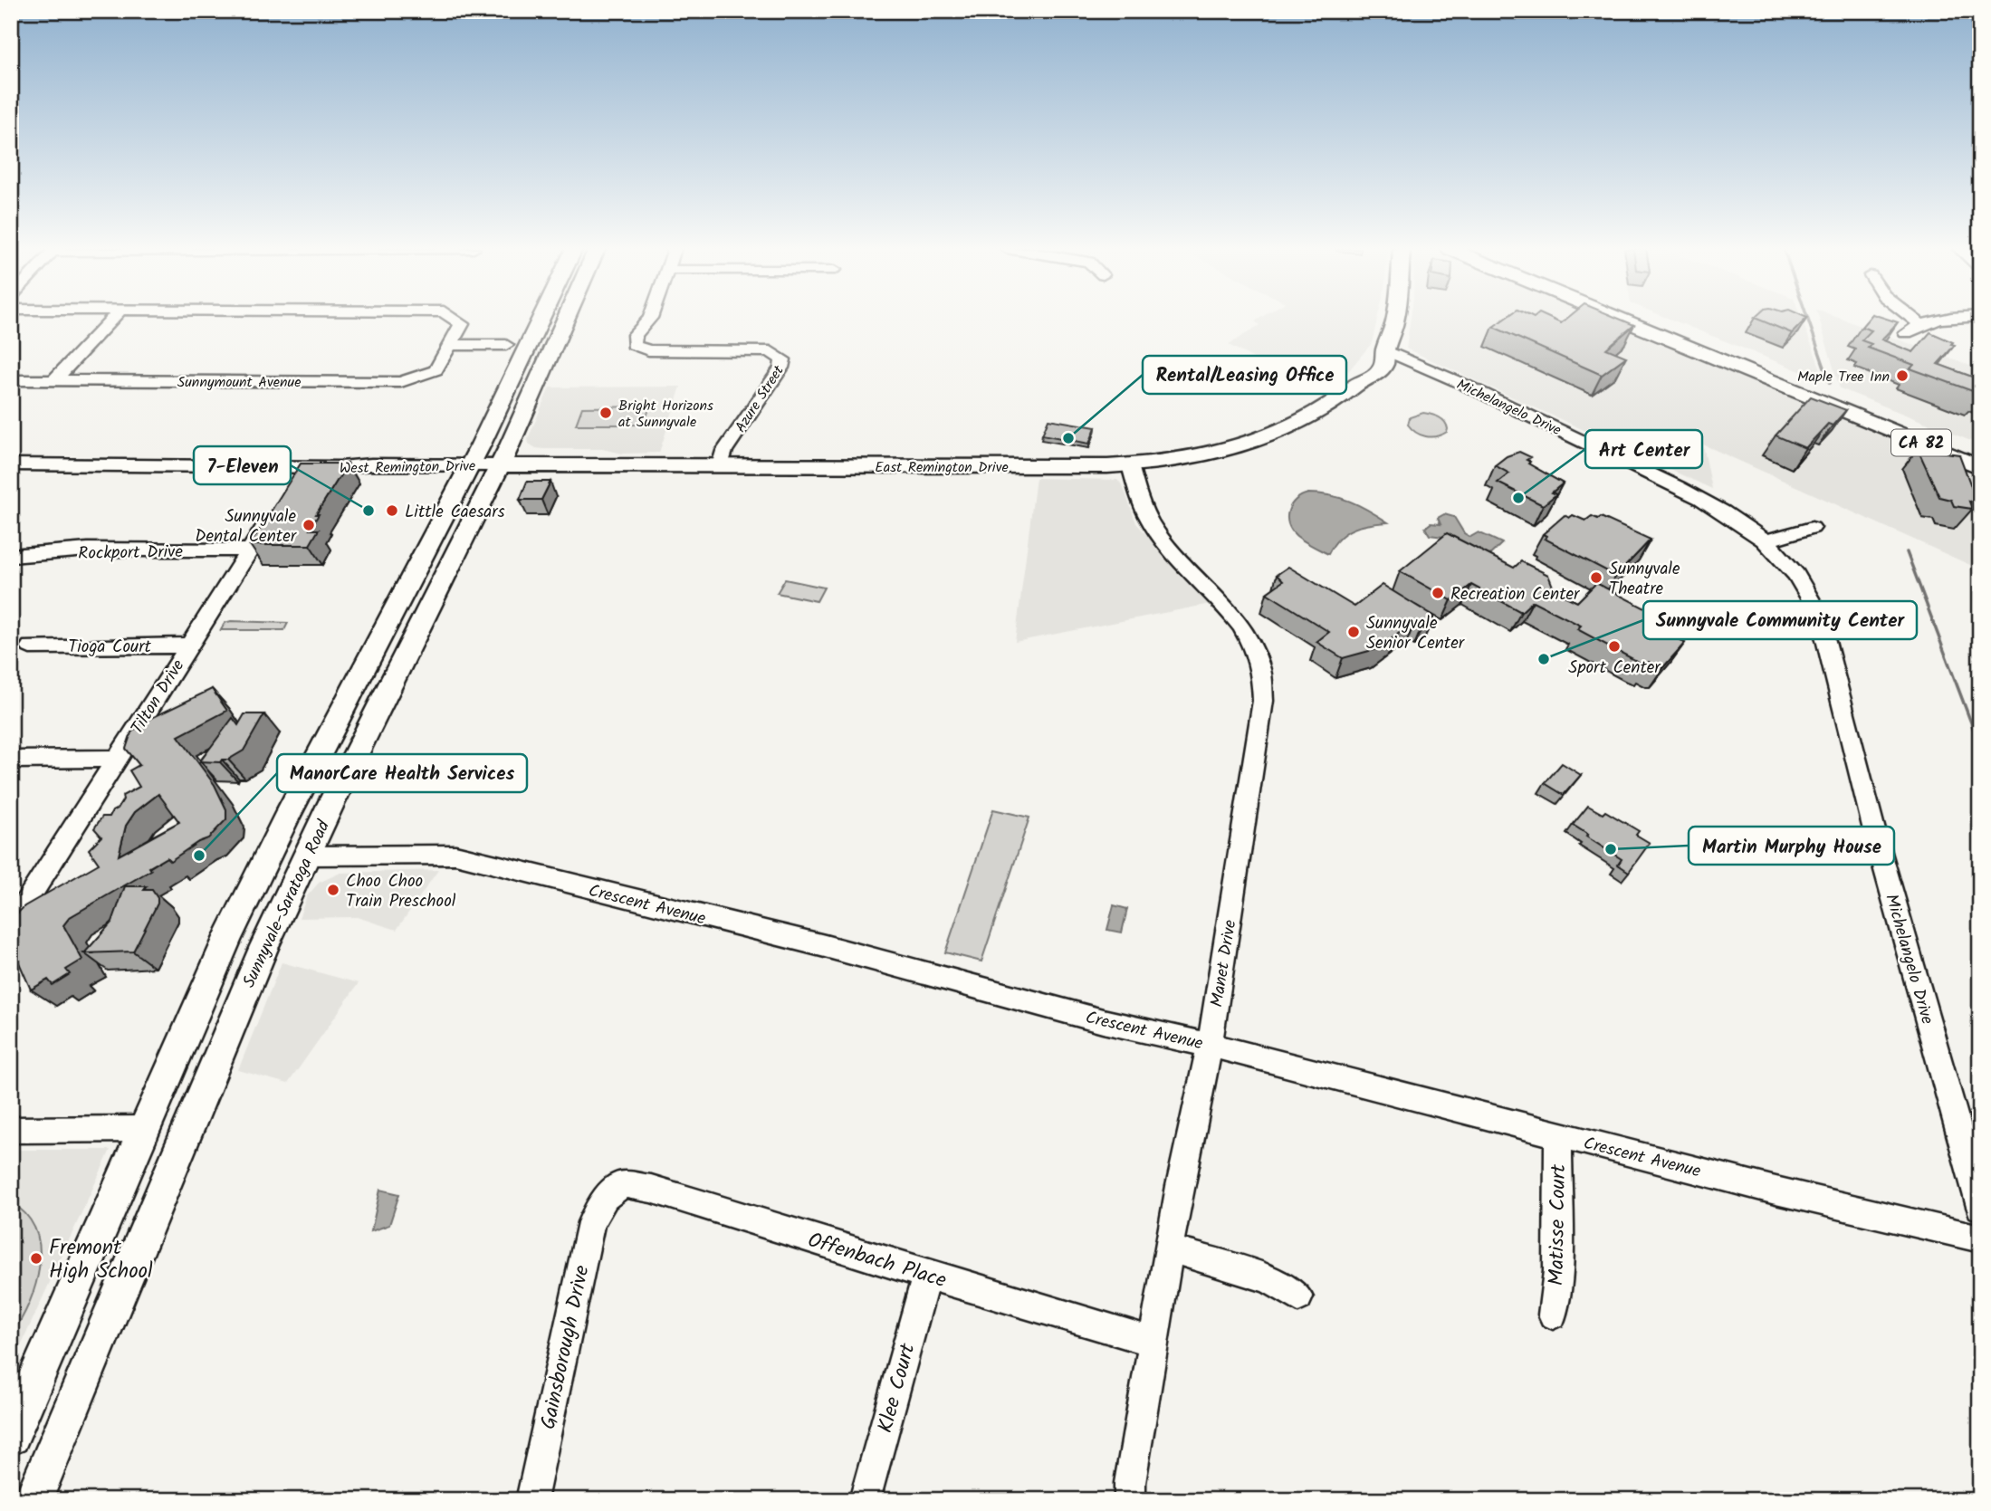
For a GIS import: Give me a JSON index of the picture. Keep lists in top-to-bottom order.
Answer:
{
  "streets": {
    "main road": ["CA 82", "East Remington Drive", "Sunnyvale-Saratoga Road"],
    "street": [
      "Sunnymount Avenue",
      "Azure Street",
      "Michelangelo Drive",
      "West Remington Drive",
      "Rockport Drive",
      "Tioga Court",
      "Tilton Drive",
      "Crescent Avenue",
      "Manet Drive",
      "Matisse Court",
      "Offenbach Place",
      "Gainsborough Drive",
      "Klee Court"
    ]
  },
  "crossings": [
    ["Azure Street", "East Remington Drive"],
    ["Michelangelo Drive", "East Remington Drive"],
    ["West Remington Drive", "East Remington Drive"],
    ["West Remington Drive", "Sunnyvale-Saratoga Road"],
    ["East Remington Drive", "Sunnyvale-Saratoga Road"],
    ["East Remington Drive", "Manet Drive"],
    ["Rockport Drive", "Tilton Drive"],
    ["Tioga Court", "Tilton Drive"],
    ["Sunnyvale-Saratoga Road", "Crescent Avenue"],
    ["Crescent Avenue", "Manet Drive"],
    ["Crescent Avenue", "Matisse Court"],
    ["Manet Drive", "Offenbach Place"],
    ["Offenbach Place", "Gainsborough Drive"],
    ["Offenbach Place", "Klee Court"]
  ],
  "places": [
    "Maple Tree Inn",
    "Bright Horizons at Sunnyvale",
    "Rental/Leasing Office",
    "Art Center",
    "7-Eleven",
    "Little Caesars",
    "Sunnyvale Dental Center",
    "Sunnyvale Theatre",
    "Recreation Center",
    "Sunnyvale Senior Center",
    "Sport Center",
    "Sunnyvale Community Center",
    "Martin Murphy House",
    "ManorCare Health Services",
    "Choo Choo Train Preschool",
    "Fremont High School"
  ]
}
